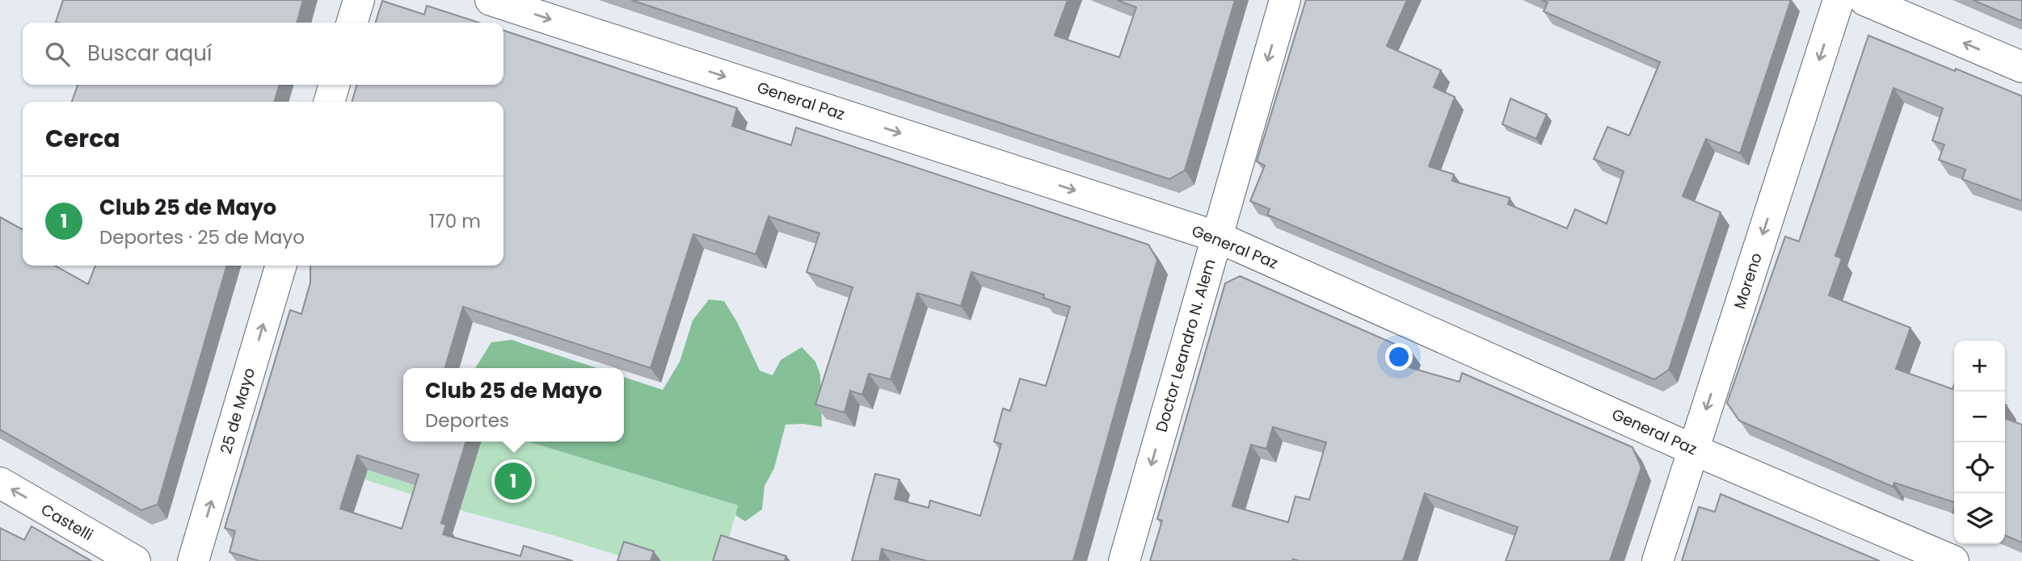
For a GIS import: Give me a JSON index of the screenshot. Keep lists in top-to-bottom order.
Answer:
{
  "streets": {
    "street": [
      "General Paz",
      "Moreno",
      "Doctor Leandro N. Alem",
      "25 de Mayo",
      "Castelli"
    ]
  },
  "crossings": [
    ["General Paz", "Moreno"],
    ["General Paz", "Doctor Leandro N. Alem"]
  ],
  "one_way": [
    "General Paz",
    "Moreno",
    "Doctor Leandro N. Alem",
    "25 de Mayo",
    "Castelli"
  ],
  "page": {
    "search": "Buscar aquí",
    "heading": "Cerca",
    "list": [
      {
        "mark": "1",
        "name": "Club 25 de Mayo",
        "note": "Deportes · 25 de Mayo",
        "value": "170 m"
      }
    ],
    "map_buttons": ["+", "−"],
    "popup": ["Club 25 de Mayo", "Deportes"],
    "pins": "1"
  }
}
